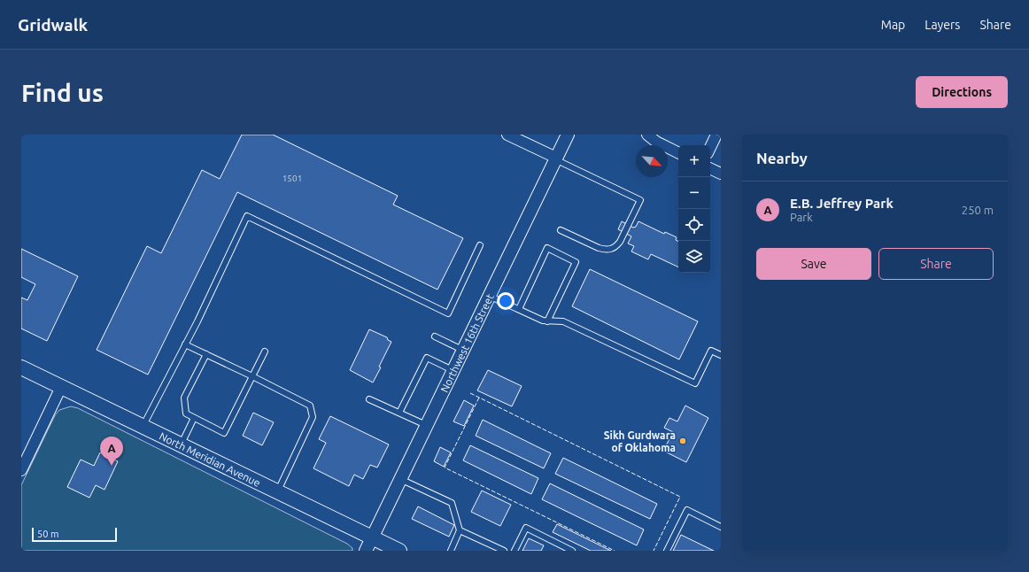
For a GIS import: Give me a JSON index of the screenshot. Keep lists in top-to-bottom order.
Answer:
{
  "streets": {
    "main road": ["North Meridian Avenue"],
    "street": ["Northwest 16th Street"]
  },
  "crossings": [
    ["Northwest 16th Street", "North Meridian Avenue"]
  ],
  "places": ["Sikh Gurdwara of Oklahoma"],
  "house_numbers": ["1501"],
  "scale_bar": "50 m",
  "north": "bottom right",
  "page": {
    "header": "Gridwalk",
    "nav": ["Map", "Layers", "Share"],
    "buttons": [
      "Directions",
      ["Save", "Share"]
    ],
    "title": "Find us",
    "heading": "Nearby",
    "map_buttons": ["+", "−"],
    "list": [
      {
        "mark": "A",
        "name": "E.B. Jeffrey Park",
        "note": "Park",
        "value": "250 m"
      }
    ],
    "pins": "A",
    "scale": "50 m"
  }
}
